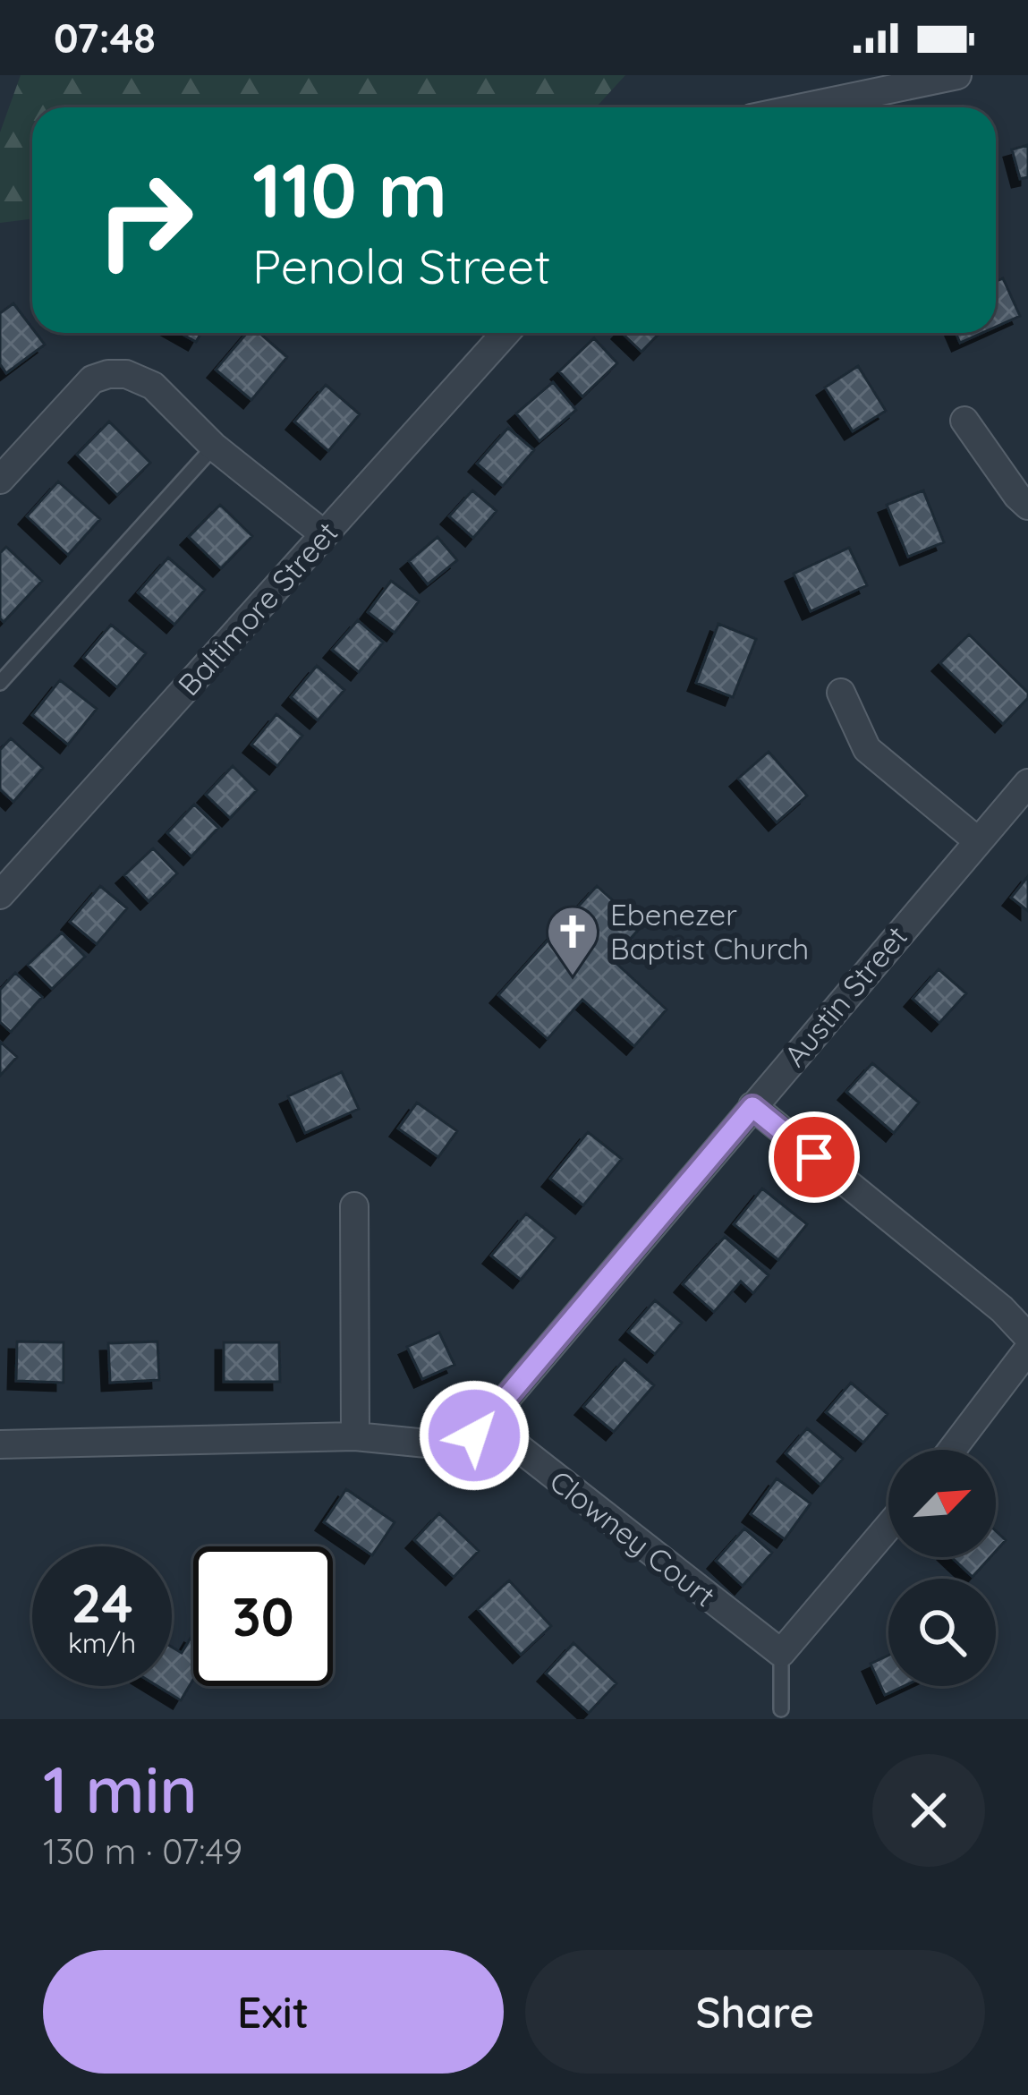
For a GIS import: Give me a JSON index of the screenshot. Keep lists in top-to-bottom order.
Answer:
{
  "streets": {
    "street": ["Baltimore Street", "Austin Street", "Clowney Court"]
  },
  "crossings": [
    ["Austin Street", "Clowney Court"]
  ],
  "places": {
    "church": ["Ebenezer Baptist Church"]
  },
  "north": "top right",
  "page": {
    "status": "07:48",
    "turn": ["110 m", "Penola Street"],
    "speed": "24 km/h",
    "limit": "30",
    "heading": ["1 min", "130 m · 07:49"],
    "buttons": ["Exit", "Share"]
  }
}
